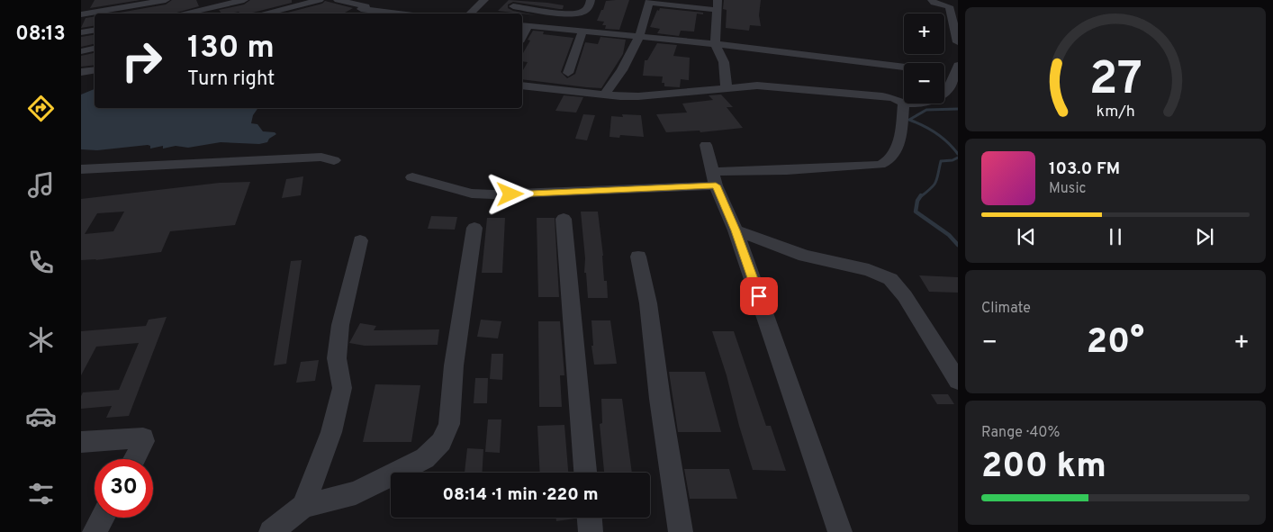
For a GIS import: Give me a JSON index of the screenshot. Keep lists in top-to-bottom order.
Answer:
{
  "page": {
    "tabs": "08:13",
    "map_buttons": ["+", "−"],
    "turn": ["130 m", "Turn right"],
    "song": ["103.0 FM", "Music"],
    "tile": [
      "Climate",
      ["Range · 40%", "200 km"]
    ],
    "heat": ["−", "20°", "+"],
    "limit": "30",
    "trip": "08:14 · 1 min · 220 m",
    "gauge": ["27", "km/h"]
  }
}
